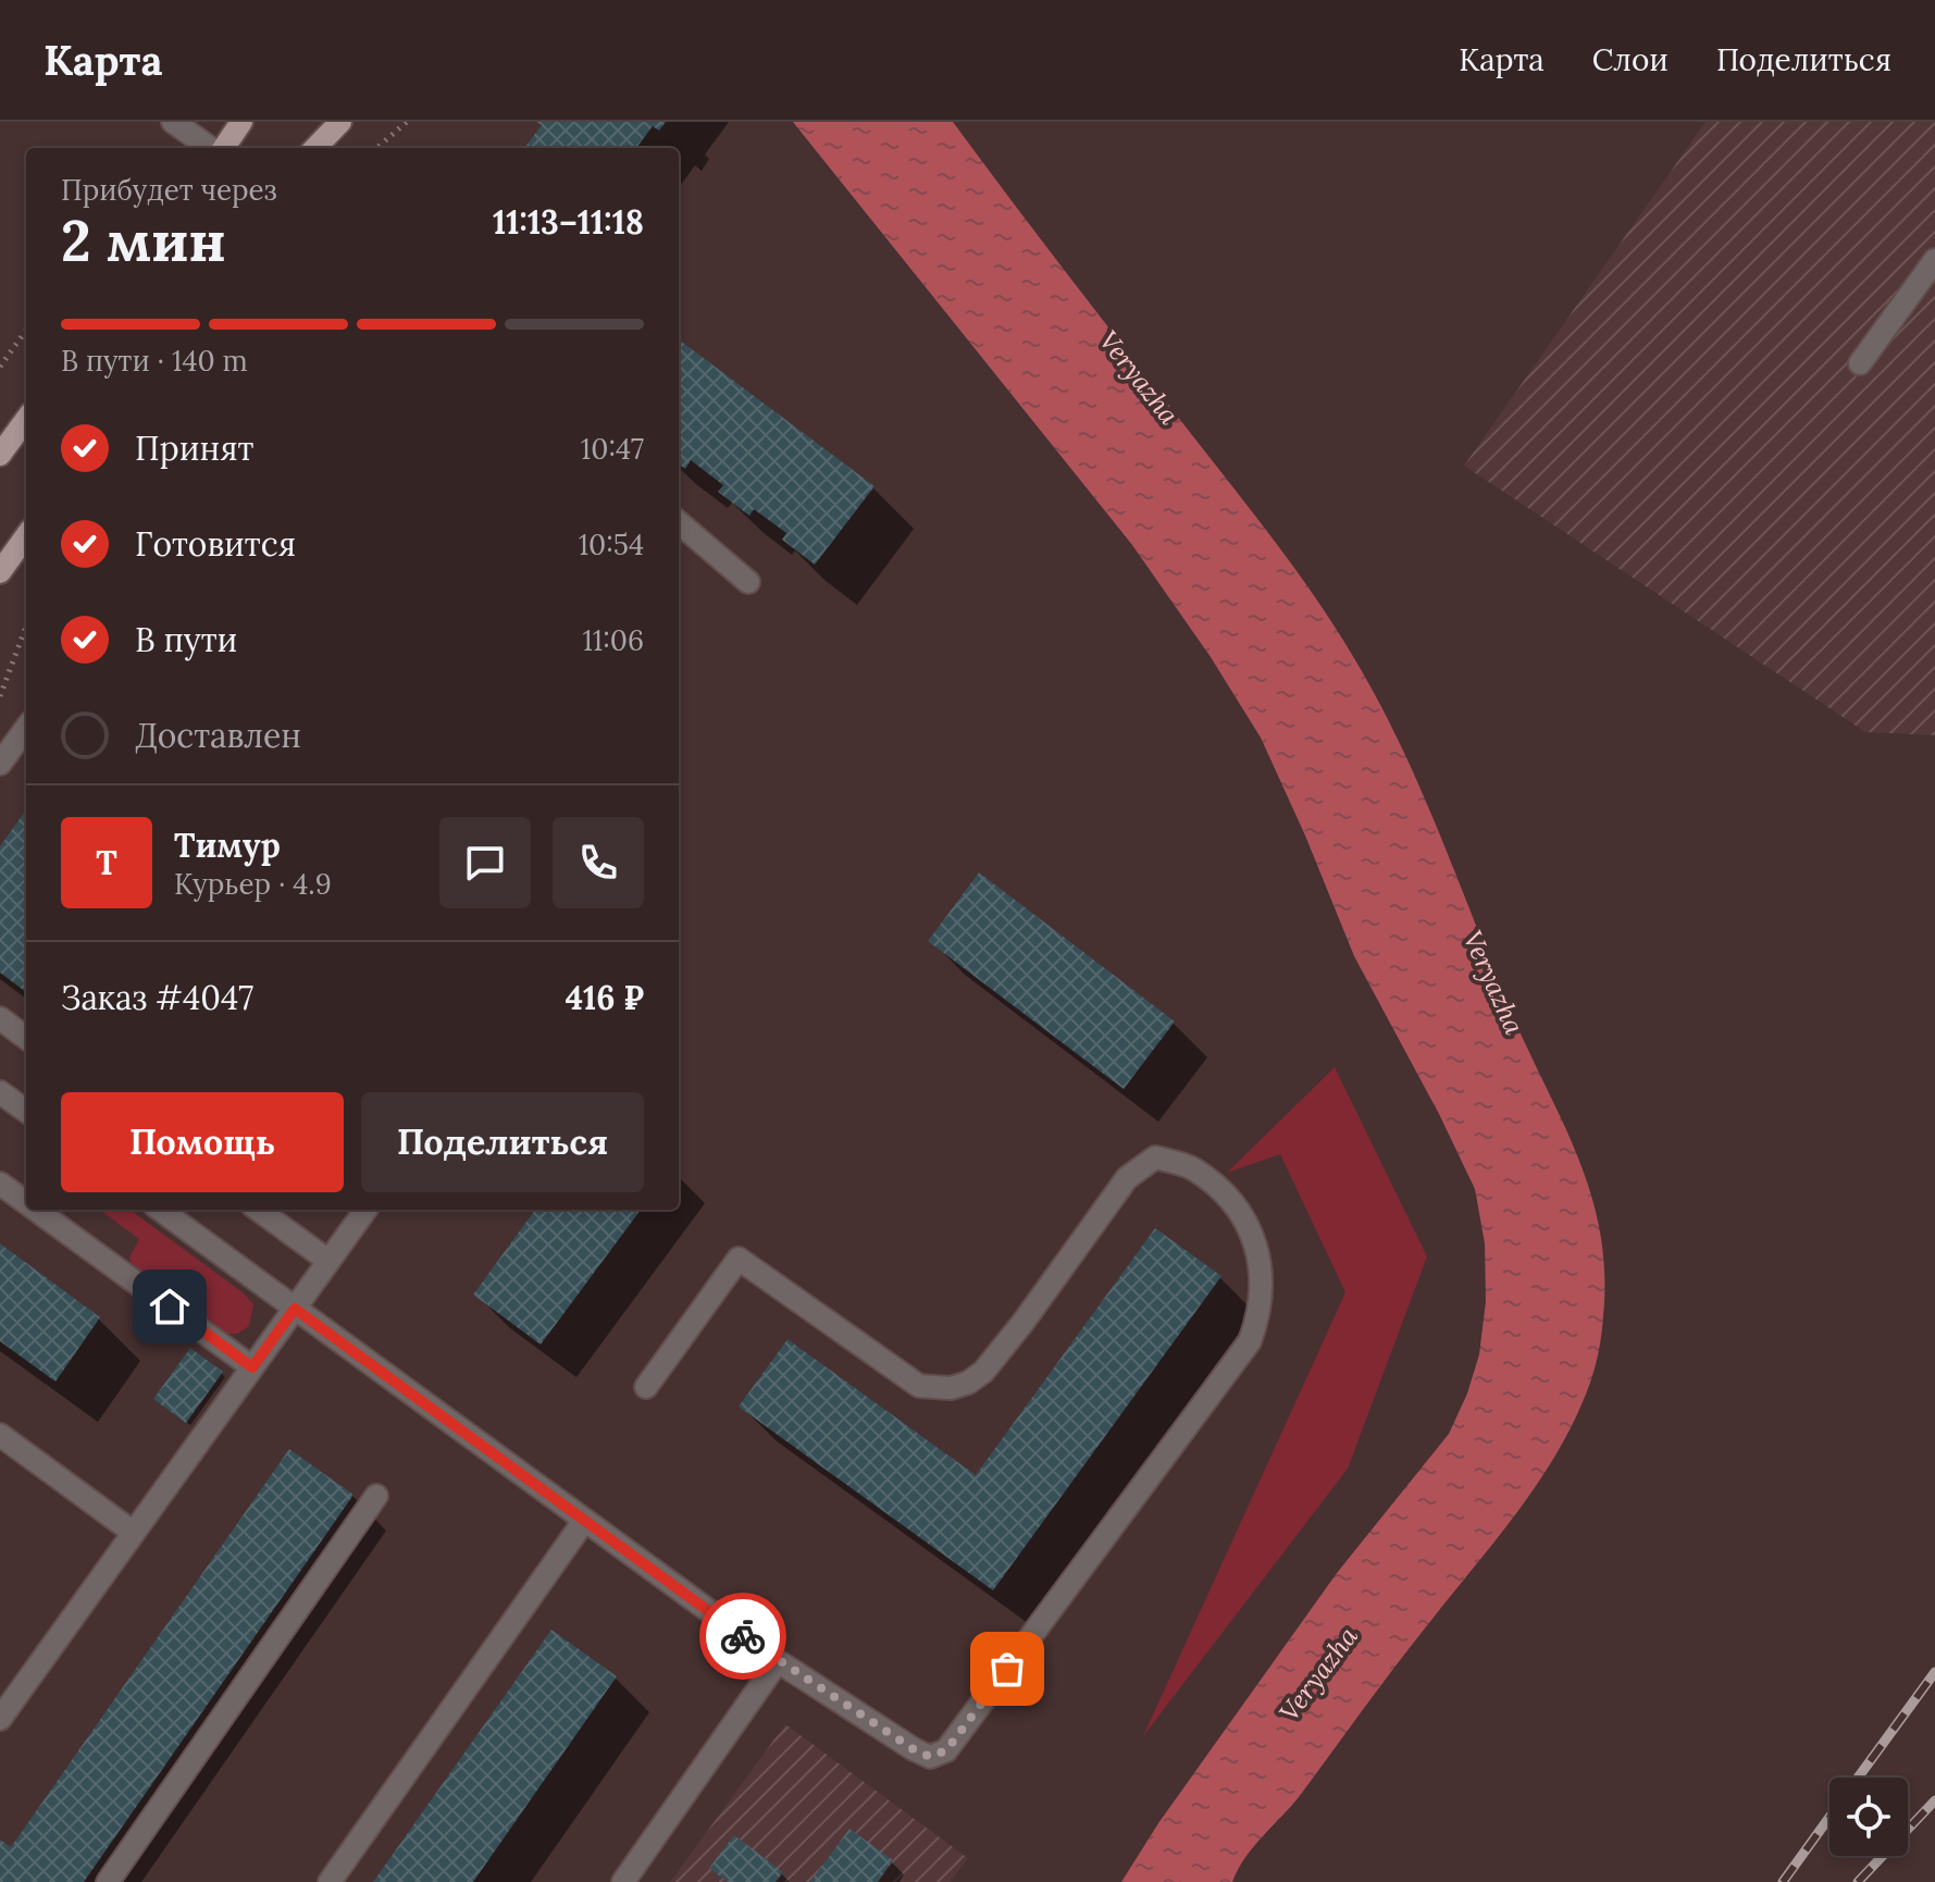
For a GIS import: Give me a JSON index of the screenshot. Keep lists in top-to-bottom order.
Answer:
{
  "water": ["Veryazha"],
  "page": {
    "header": "Карта",
    "nav": ["Карта", "Слои", "Поделиться"],
    "heading": ["2 мин", "Прибудет через", "11:13–11:18"],
    "panel": [
      "Тимур",
      "Курьер · 4.9",
      "Заказ #4047",
      "416 ₽"
    ],
    "bar": "В пути · 140 m",
    "list": [
      ["Принят", "10:47"],
      ["Готовится", "10:54"],
      ["В пути", "11:06"],
      "Доставлен"
    ],
    "round": "Т",
    "buttons": ["Помощь", "Поделиться"]
  }
}
